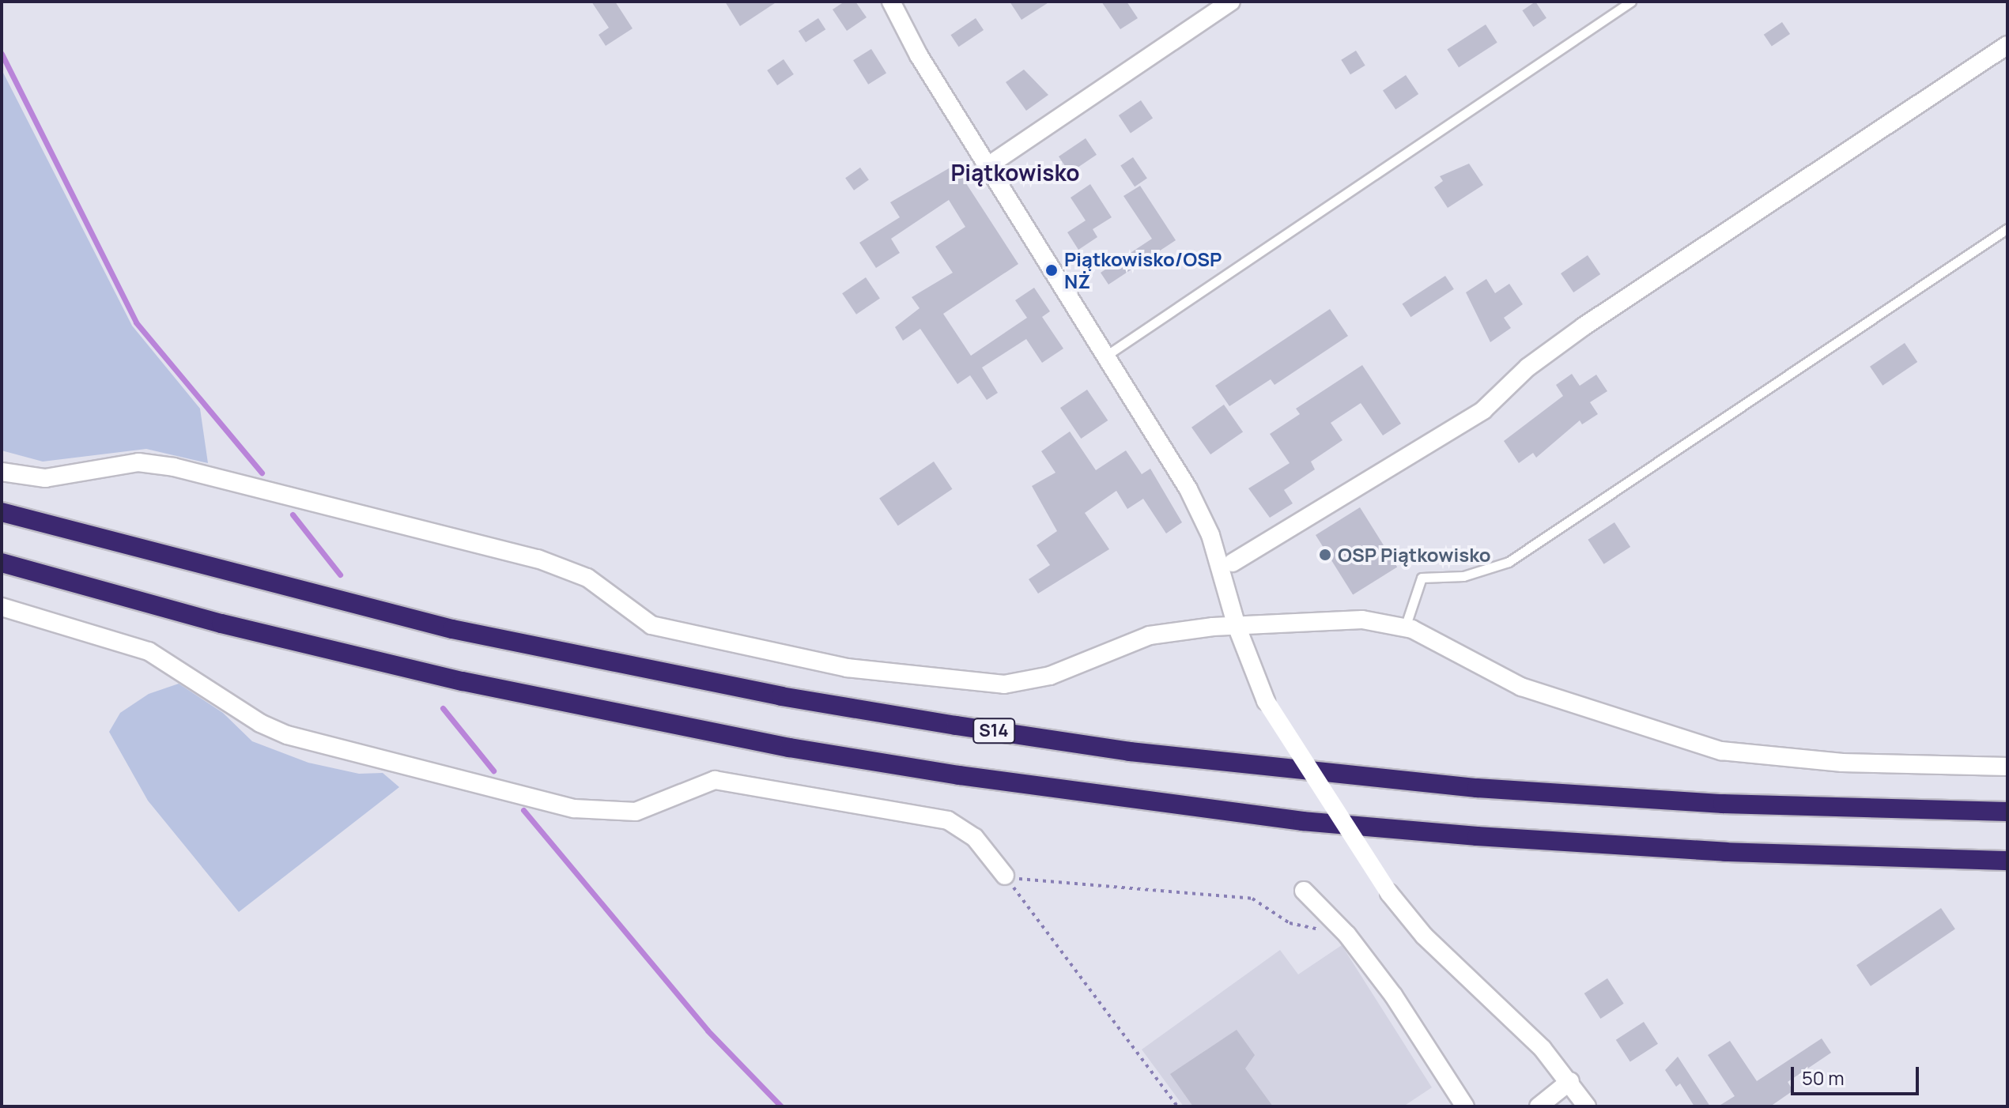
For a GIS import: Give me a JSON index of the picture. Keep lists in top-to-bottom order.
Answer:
{
  "streets": {
    "highway": ["S14"]
  },
  "districts": ["Piątkowisko"],
  "places": ["Piątkowisko/OSP NŻ", "OSP Piątkowisko"],
  "scale_bar": "50 m"
}
